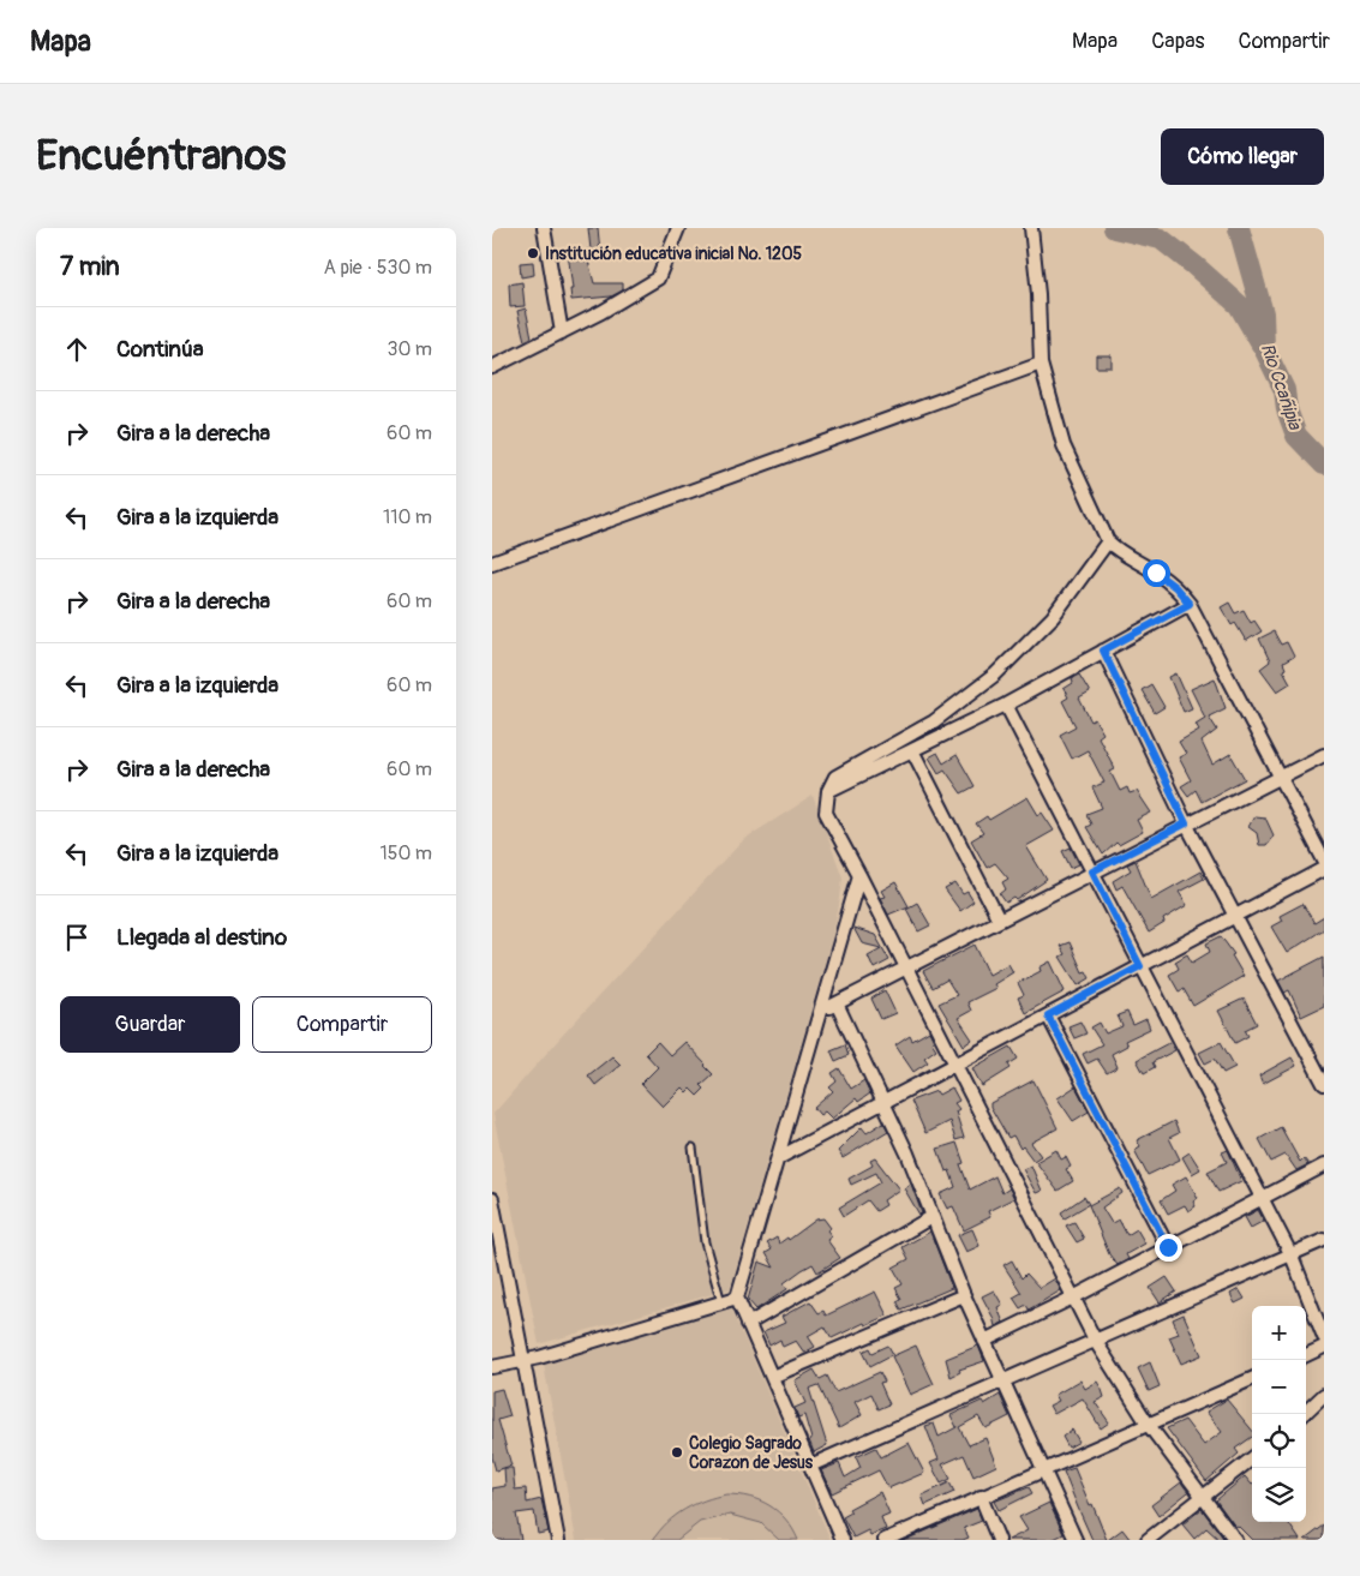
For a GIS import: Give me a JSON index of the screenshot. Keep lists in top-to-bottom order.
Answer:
{
  "water": ["Rio Ccañipia"],
  "places": ["Institución educativa inicial No. 1205", "Colegio Sagrado Corazon de Jesus"],
  "page": {
    "header": "Mapa",
    "nav": ["Mapa", "Capas", "Compartir"],
    "buttons": [
      "Cómo llegar",
      ["Guardar", "Compartir"]
    ],
    "title": "Encuéntranos",
    "heading": ["7 min", "A pie · 530 m"],
    "list": [
      ["Continúa", "30 m"],
      ["Gira a la derecha", "60 m"],
      ["Gira a la izquierda", "110 m"],
      ["Gira a la derecha", "60 m"],
      ["Gira a la izquierda", "60 m"],
      ["Gira a la derecha", "60 m"],
      ["Gira a la izquierda", "150 m"],
      "Llegada al destino"
    ],
    "map_buttons": ["+", "−"]
  }
}
